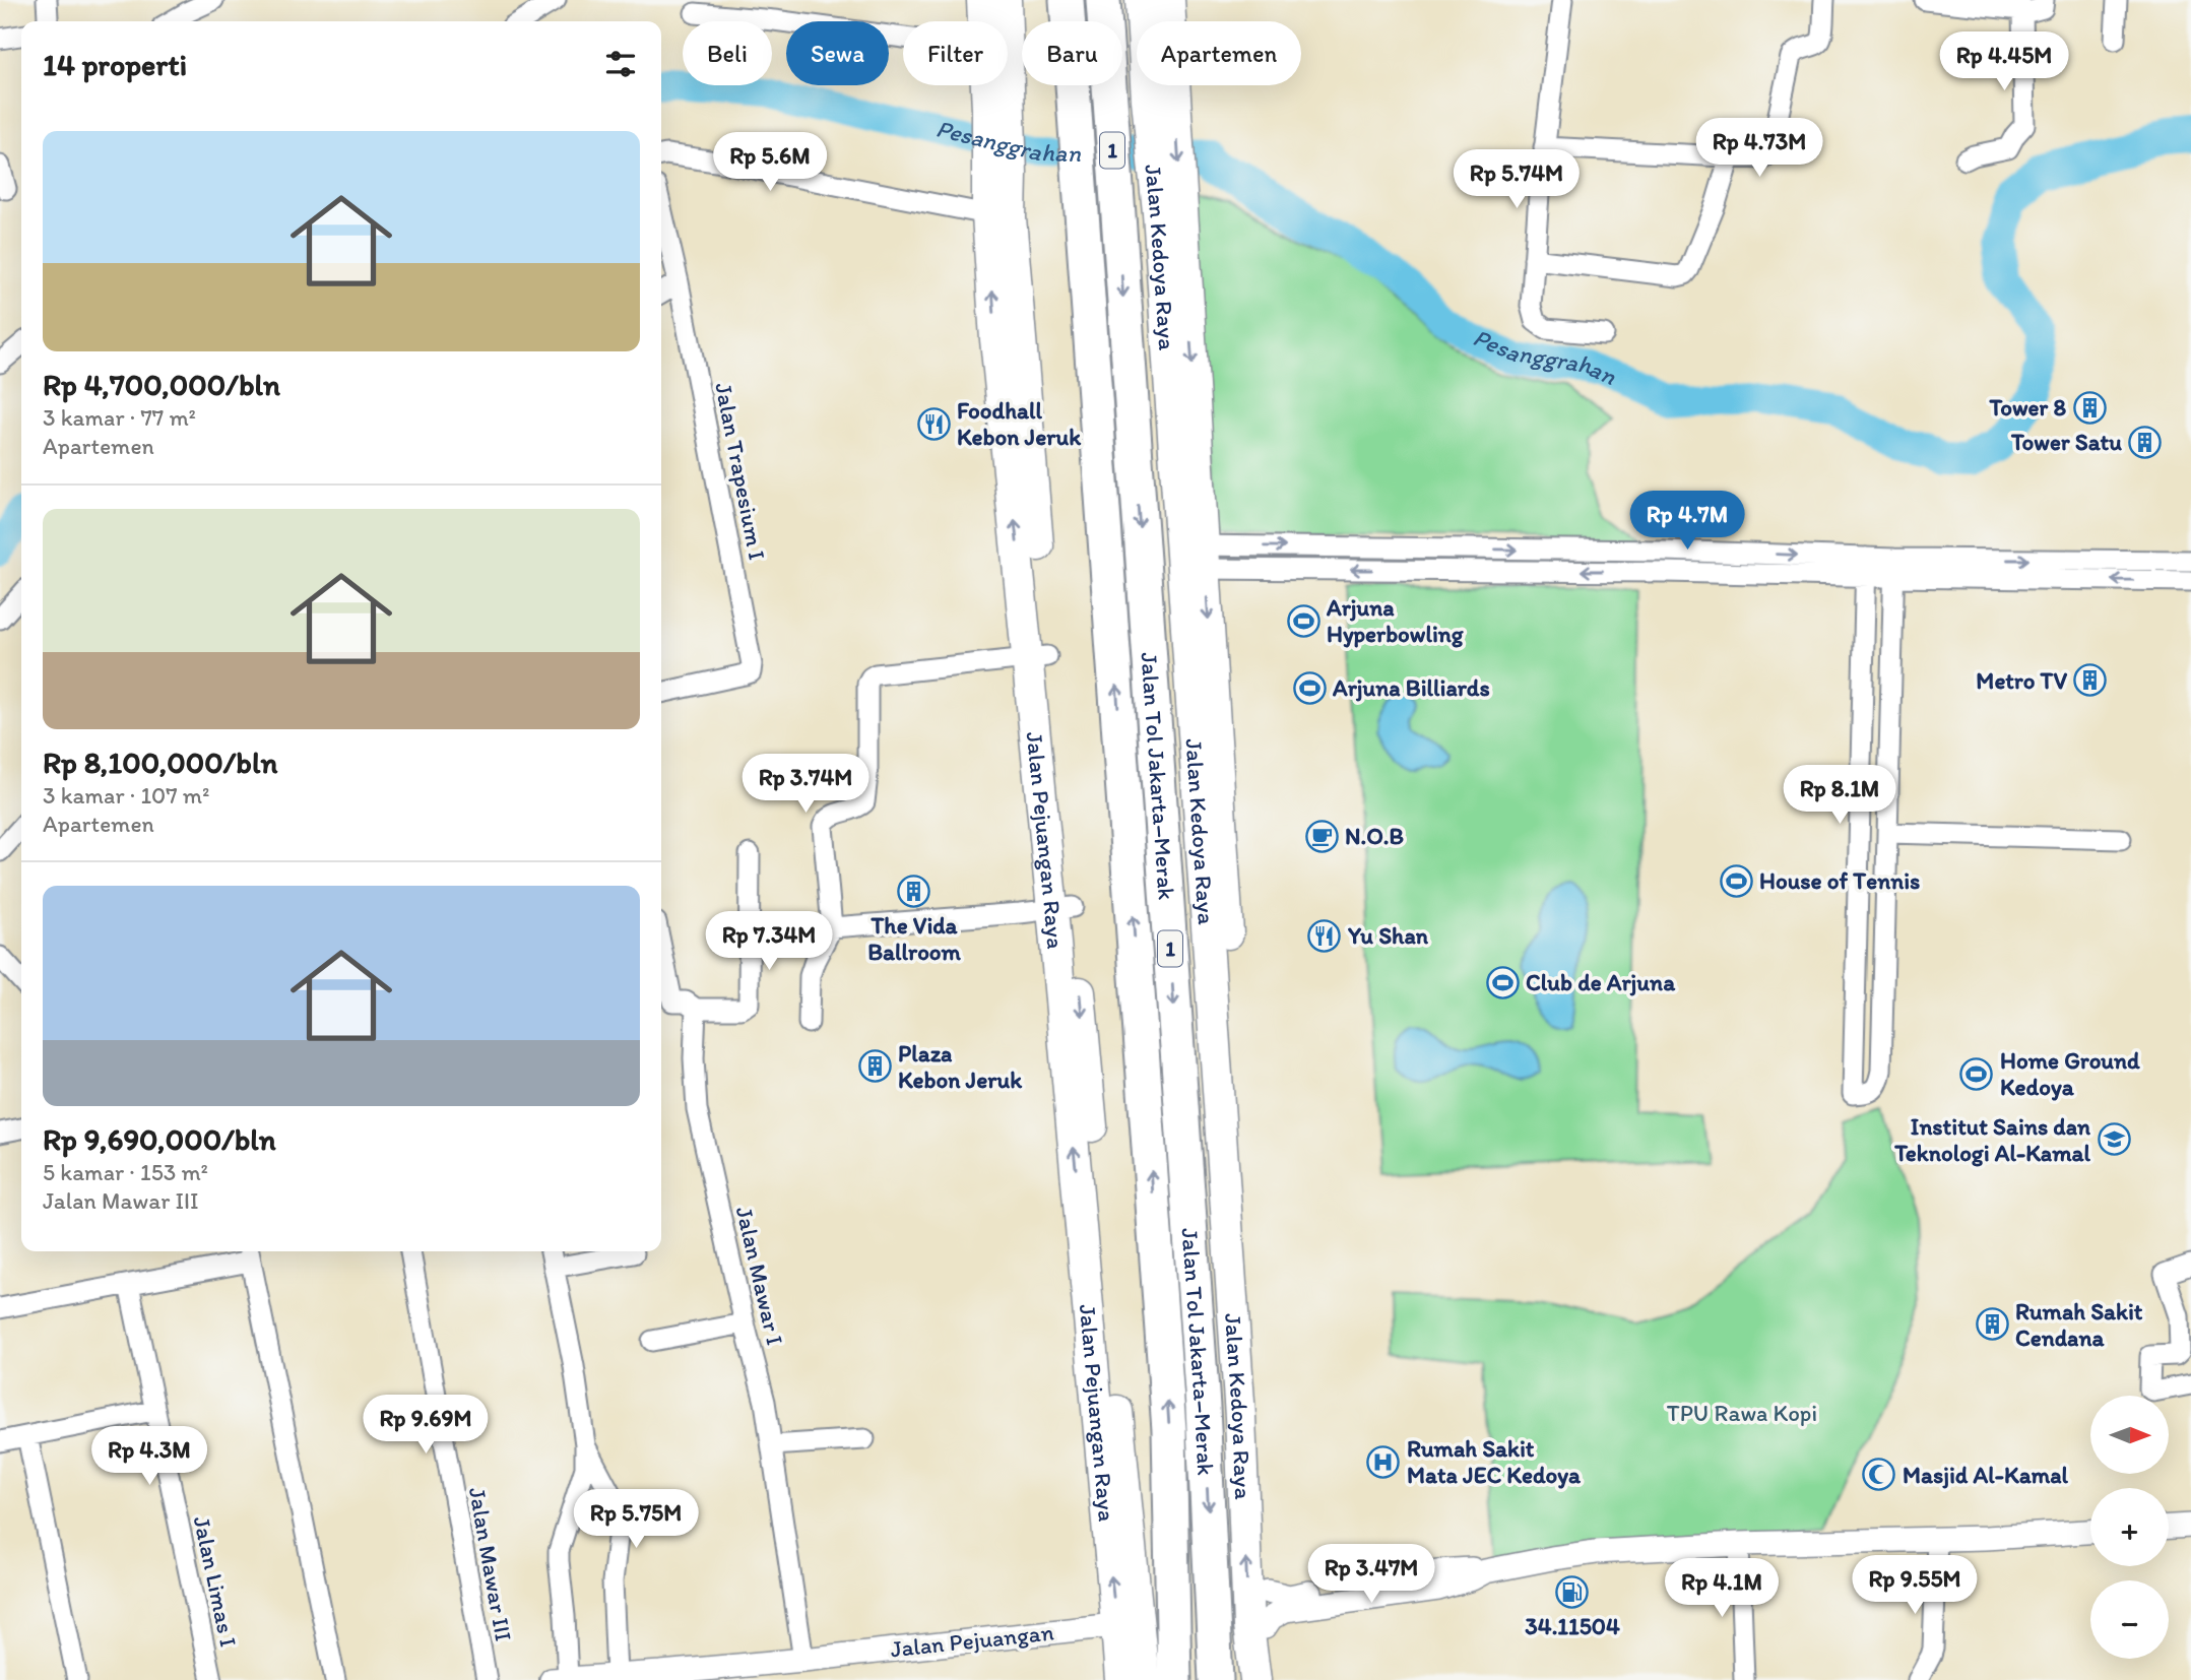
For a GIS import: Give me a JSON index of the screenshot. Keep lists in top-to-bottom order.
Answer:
{
  "streets": {
    "highway": ["1", "Jalan Tol Jakarta–Merak"],
    "main road": ["Jalan Kedoya Raya", "Jalan Pejuangan Raya"],
    "street": [
      "Jalan Trapesium I",
      "Jalan Mawar I",
      "Jalan Mawar III",
      "Jalan Limas I",
      "Jalan Pejuangan"
    ]
  },
  "crossings": [
    ["Jalan Pejuangan Raya", "Jalan Pejuangan"],
    ["Jalan Mawar I", "Jalan Pejuangan"]
  ],
  "water": ["Pesanggrahan"],
  "parks": ["TPU Rawa Kopi"],
  "places": {
    "building": [
      "Tower 8",
      "Tower Satu",
      "Metro TV",
      "The Vida Ballroom",
      "Plaza Kebon Jeruk",
      "Rumah Sakit Cendana"
    ],
    "restaurant": ["Foodhall Kebon Jeruk", "Yu Shan"],
    "sports": [
      "Arjuna Hyperbowling",
      "Arjuna Billiards",
      "House of Tennis",
      "Club de Arjuna",
      "Home Ground Kedoya"
    ],
    "cafe": ["N.O.B"],
    "school or university": ["Institut Sains dan Teknologi Al-Kamal"],
    "hospital": ["Rumah Sakit Mata JEC Kedoya"],
    "mosque": ["Masjid Al-Kamal"],
    "fuel station": ["34.11504"]
  },
  "north": "right",
  "page": {
    "chip": [
      "Beli",
      "Sewa",
      "Filter",
      "Baru",
      "Apartemen"
    ],
    "heading": "14 properti",
    "price": [
      "Rp 4.45M",
      "Rp 4.73M",
      "Rp 5.6M",
      "Rp 5.74M",
      "Rp 4.7M",
      "Rp 3.74M",
      "Rp 8.1M",
      "Rp 7.34M",
      "Rp 9.69M",
      "Rp 4.3M",
      "Rp 5.75M",
      "Rp 3.47M",
      "Rp 9.55M",
      "Rp 4.1M"
    ],
    "list": [
      {
        "name": "Rp 4,700,000/bln",
        "note": "3 kamar · 77 m² · Apartemen"
      },
      {
        "name": "Rp 8,100,000/bln",
        "note": "3 kamar · 107 m² · Apartemen"
      },
      {
        "name": "Rp 9,690,000/bln",
        "note": "5 kamar · 153 m² · Jalan Mawar III"
      }
    ],
    "map_buttons": ["+", "−"]
  }
}
